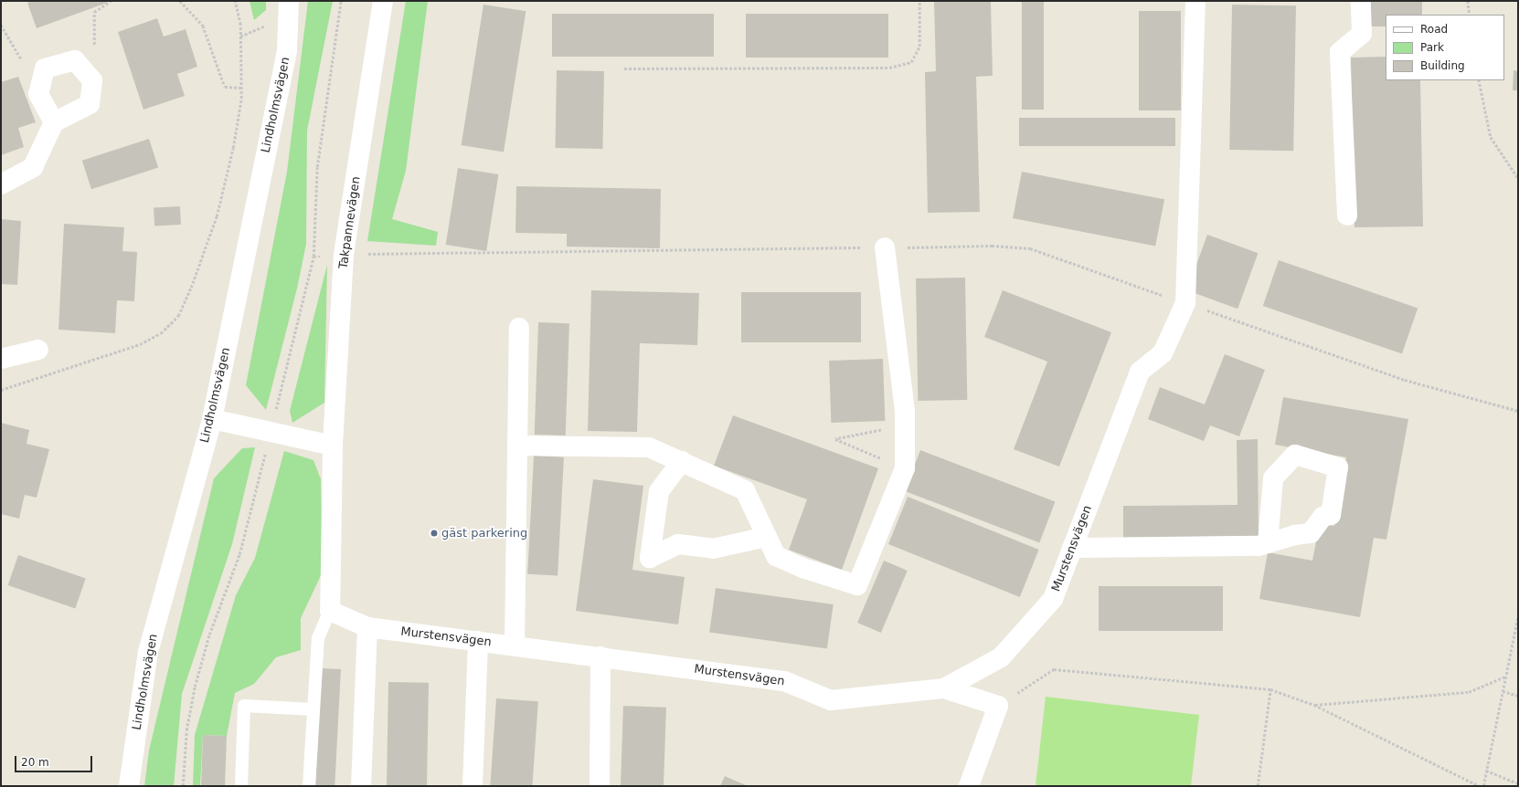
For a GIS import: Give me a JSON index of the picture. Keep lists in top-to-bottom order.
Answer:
{
  "streets": {
    "street": ["Lindholmsvägen", "Takpannevägen", "Murstensvägen"]
  },
  "places": ["gäst parkering"],
  "legend": ["Road", "Park", "Building"],
  "scale_bar": "20 m"
}
